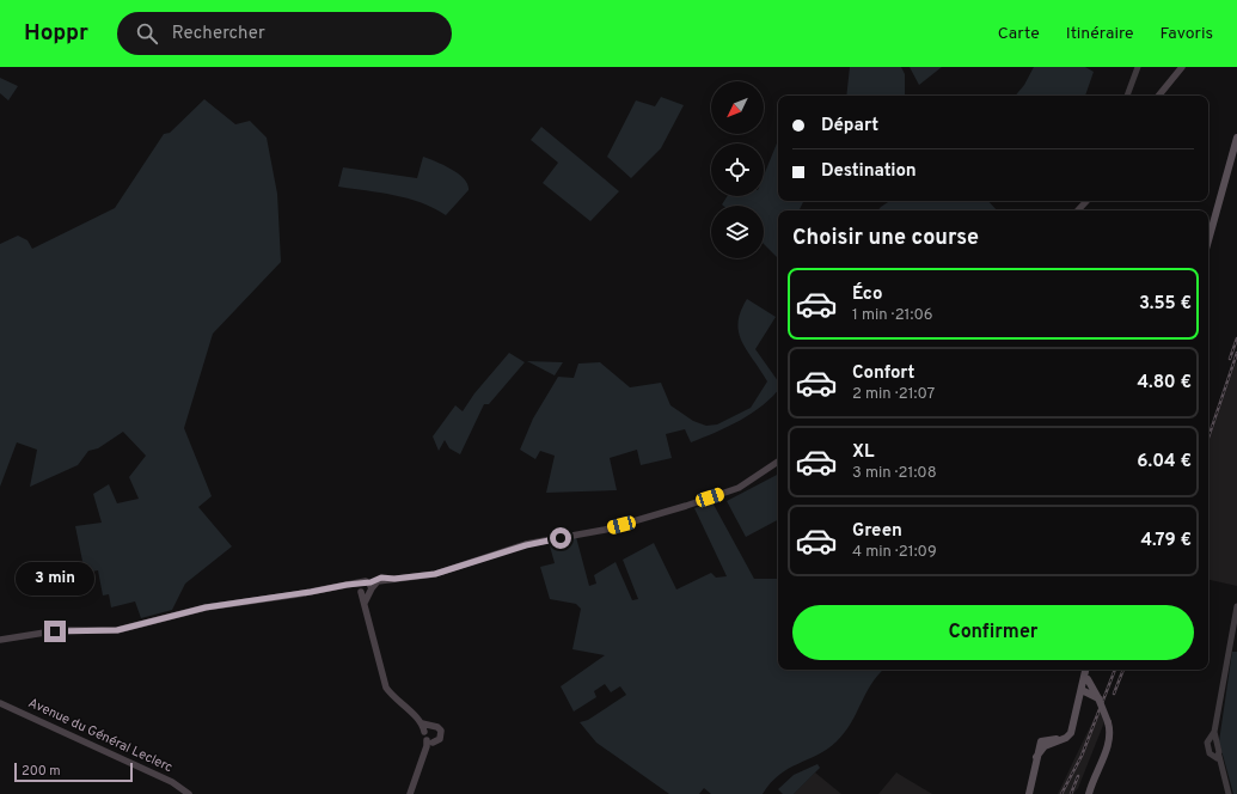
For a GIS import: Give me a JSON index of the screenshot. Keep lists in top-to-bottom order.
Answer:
{
  "streets": {
    "main road": ["Avenue du Général Leclerc"]
  },
  "scale_bar": "200 m",
  "north": "bottom left",
  "page": {
    "header": "Hoppr",
    "search": "Rechercher",
    "nav": ["Carte", "Itinéraire", "Favoris"],
    "banner": ["Départ", "Destination"],
    "heading": "Choisir une course",
    "list": [
      {
        "name": "Éco",
        "note": "1 min · 21:06",
        "value": "3.55 €"
      },
      {
        "name": "Confort",
        "note": "2 min · 21:07",
        "value": "4.80 €"
      },
      {
        "name": "XL",
        "note": "3 min · 21:08",
        "value": "6.04 €"
      },
      {
        "name": "Green",
        "note": "4 min · 21:09",
        "value": "4.79 €"
      }
    ],
    "bubble": "3 min",
    "buttons": "Confirmer",
    "scale": "200 m"
  }
}
